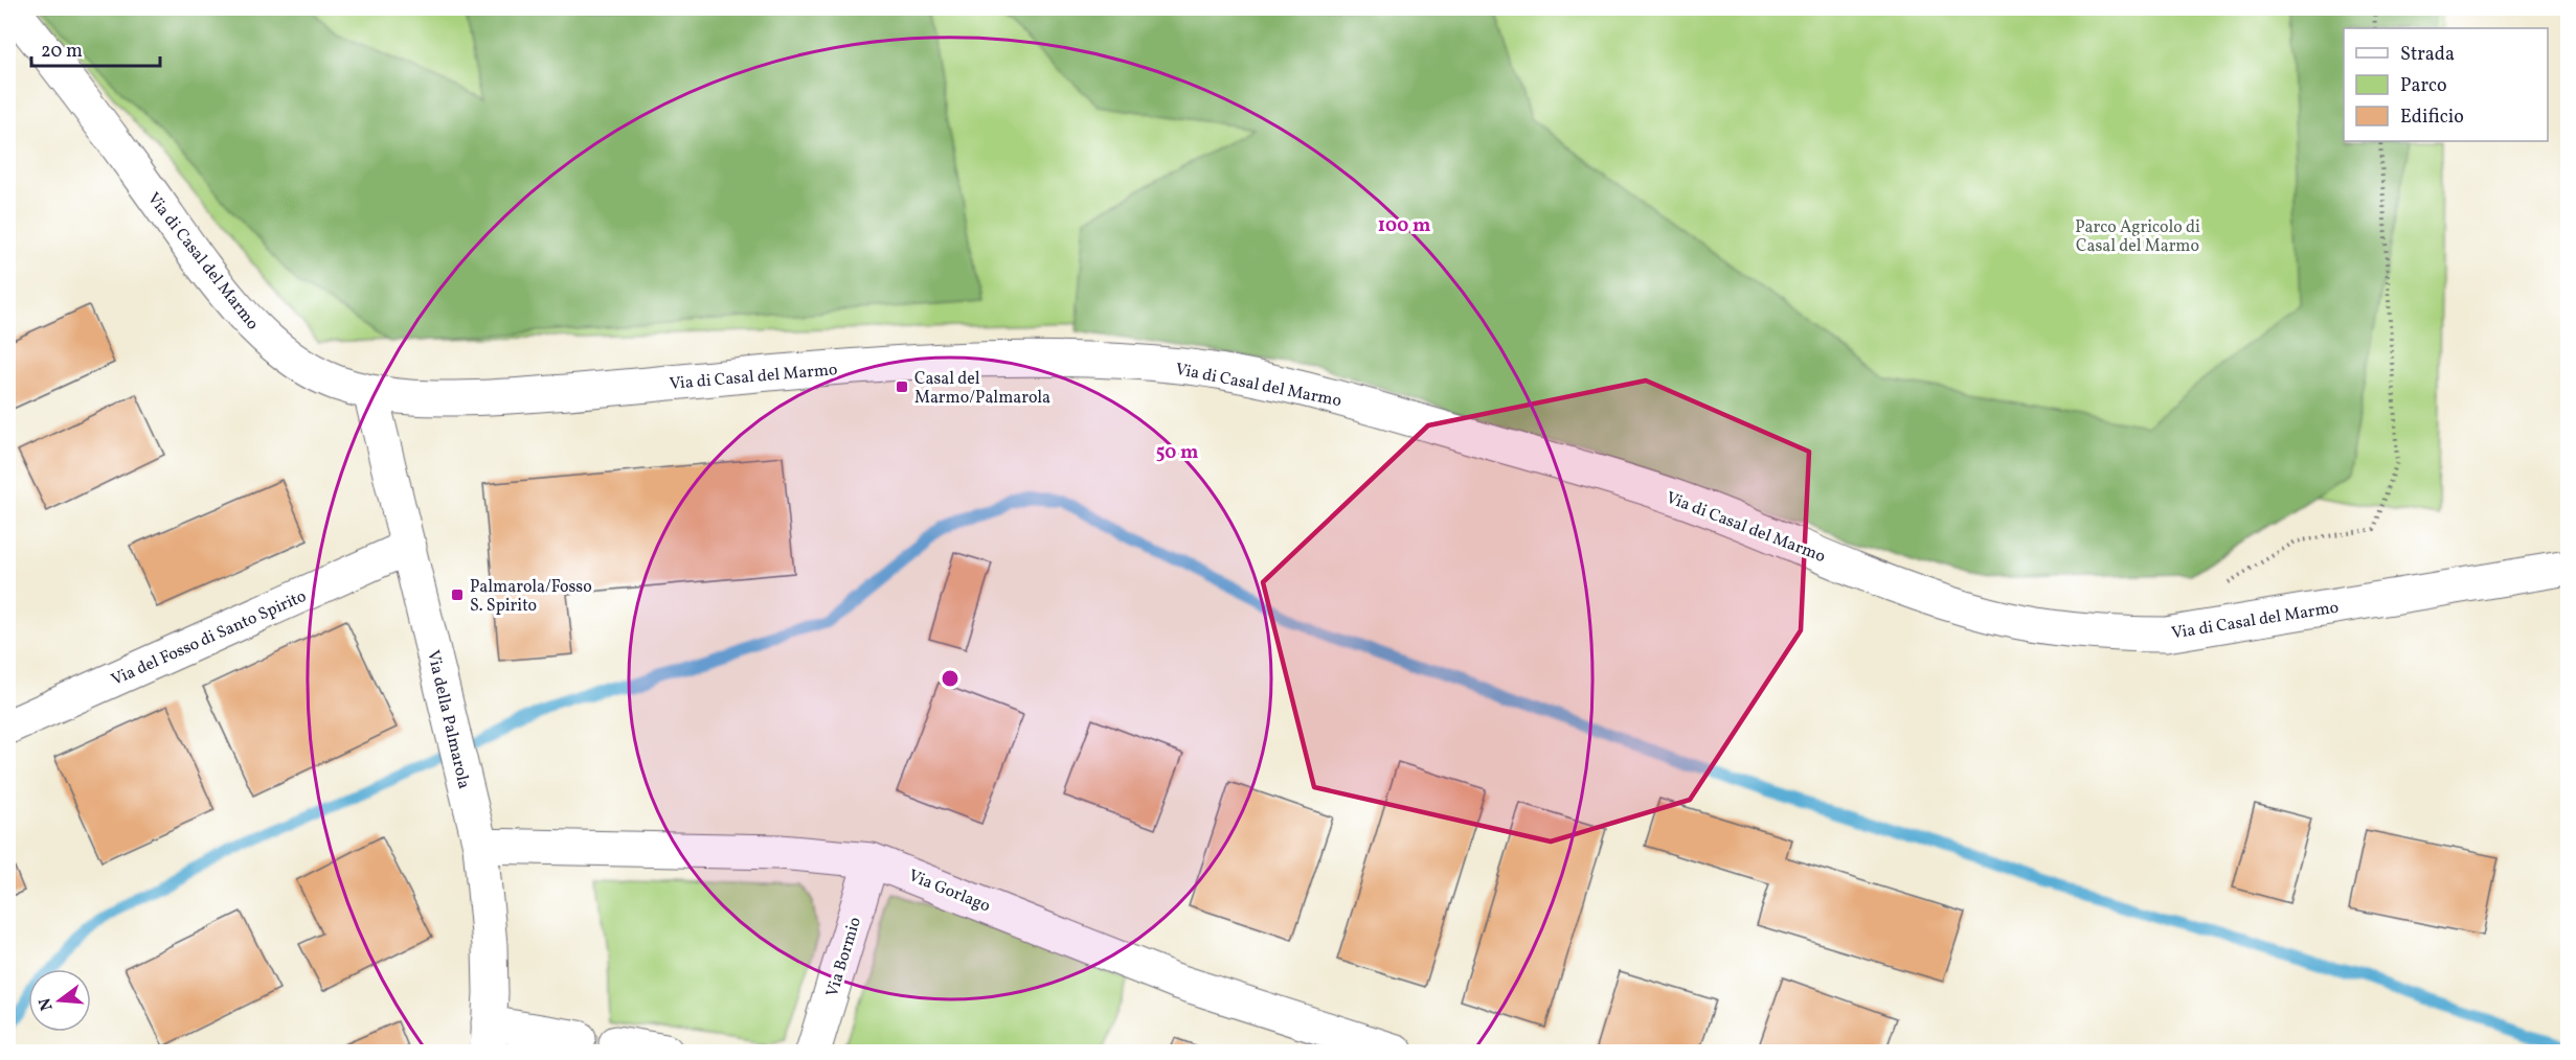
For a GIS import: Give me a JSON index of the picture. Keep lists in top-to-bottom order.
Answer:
{
  "streets": {
    "main road": [
      "Via di Casal del Marmo",
      "Via del Fosso di Santo Spirito",
      "Via della Palmarola",
      "Via Gorlago",
      "Via Bormio"
    ]
  },
  "crossings": [
    ["Via di Casal del Marmo", "Via della Palmarola"],
    ["Via del Fosso di Santo Spirito", "Via della Palmarola"],
    ["Via della Palmarola", "Via Gorlago"],
    ["Via Gorlago", "Via Bormio"]
  ],
  "parks": ["Parco Agricolo di Casal del Marmo"],
  "places": {
    "transit": ["Casal del Marmo/Palmarola", "Palmarola/Fosso S. Spirito"]
  },
  "legend": ["Strada", "Parco", "Edificio"],
  "scale_bar": "20 m",
  "north": "left",
  "rings": ["100 m", "50 m"]
}
